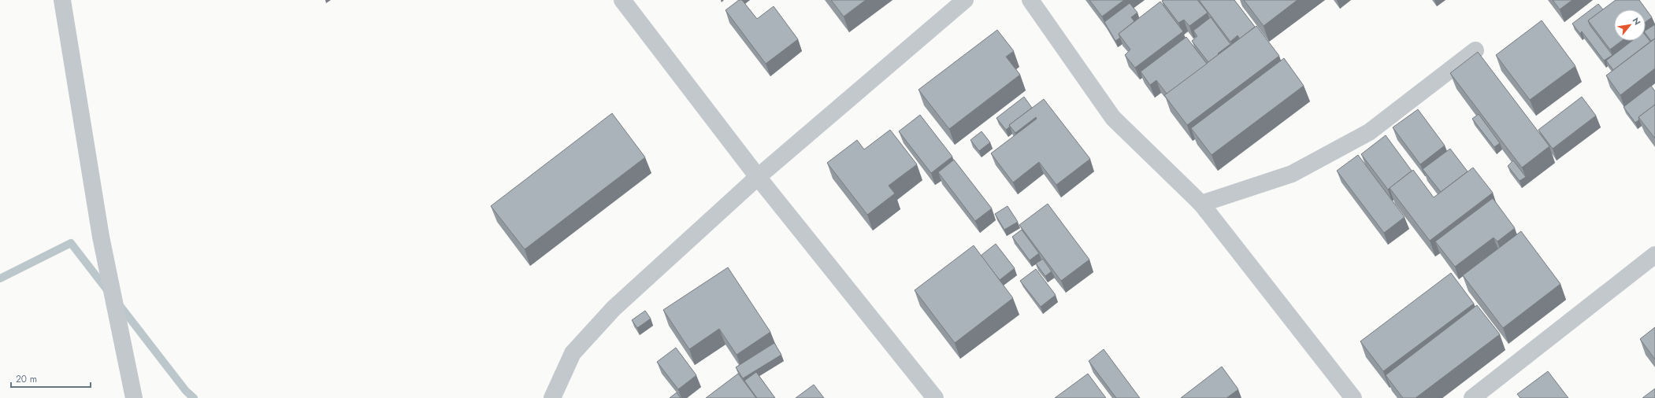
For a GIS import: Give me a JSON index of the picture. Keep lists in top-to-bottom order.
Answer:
{
  "scale_bar": "20 m",
  "north": "top right"
}
